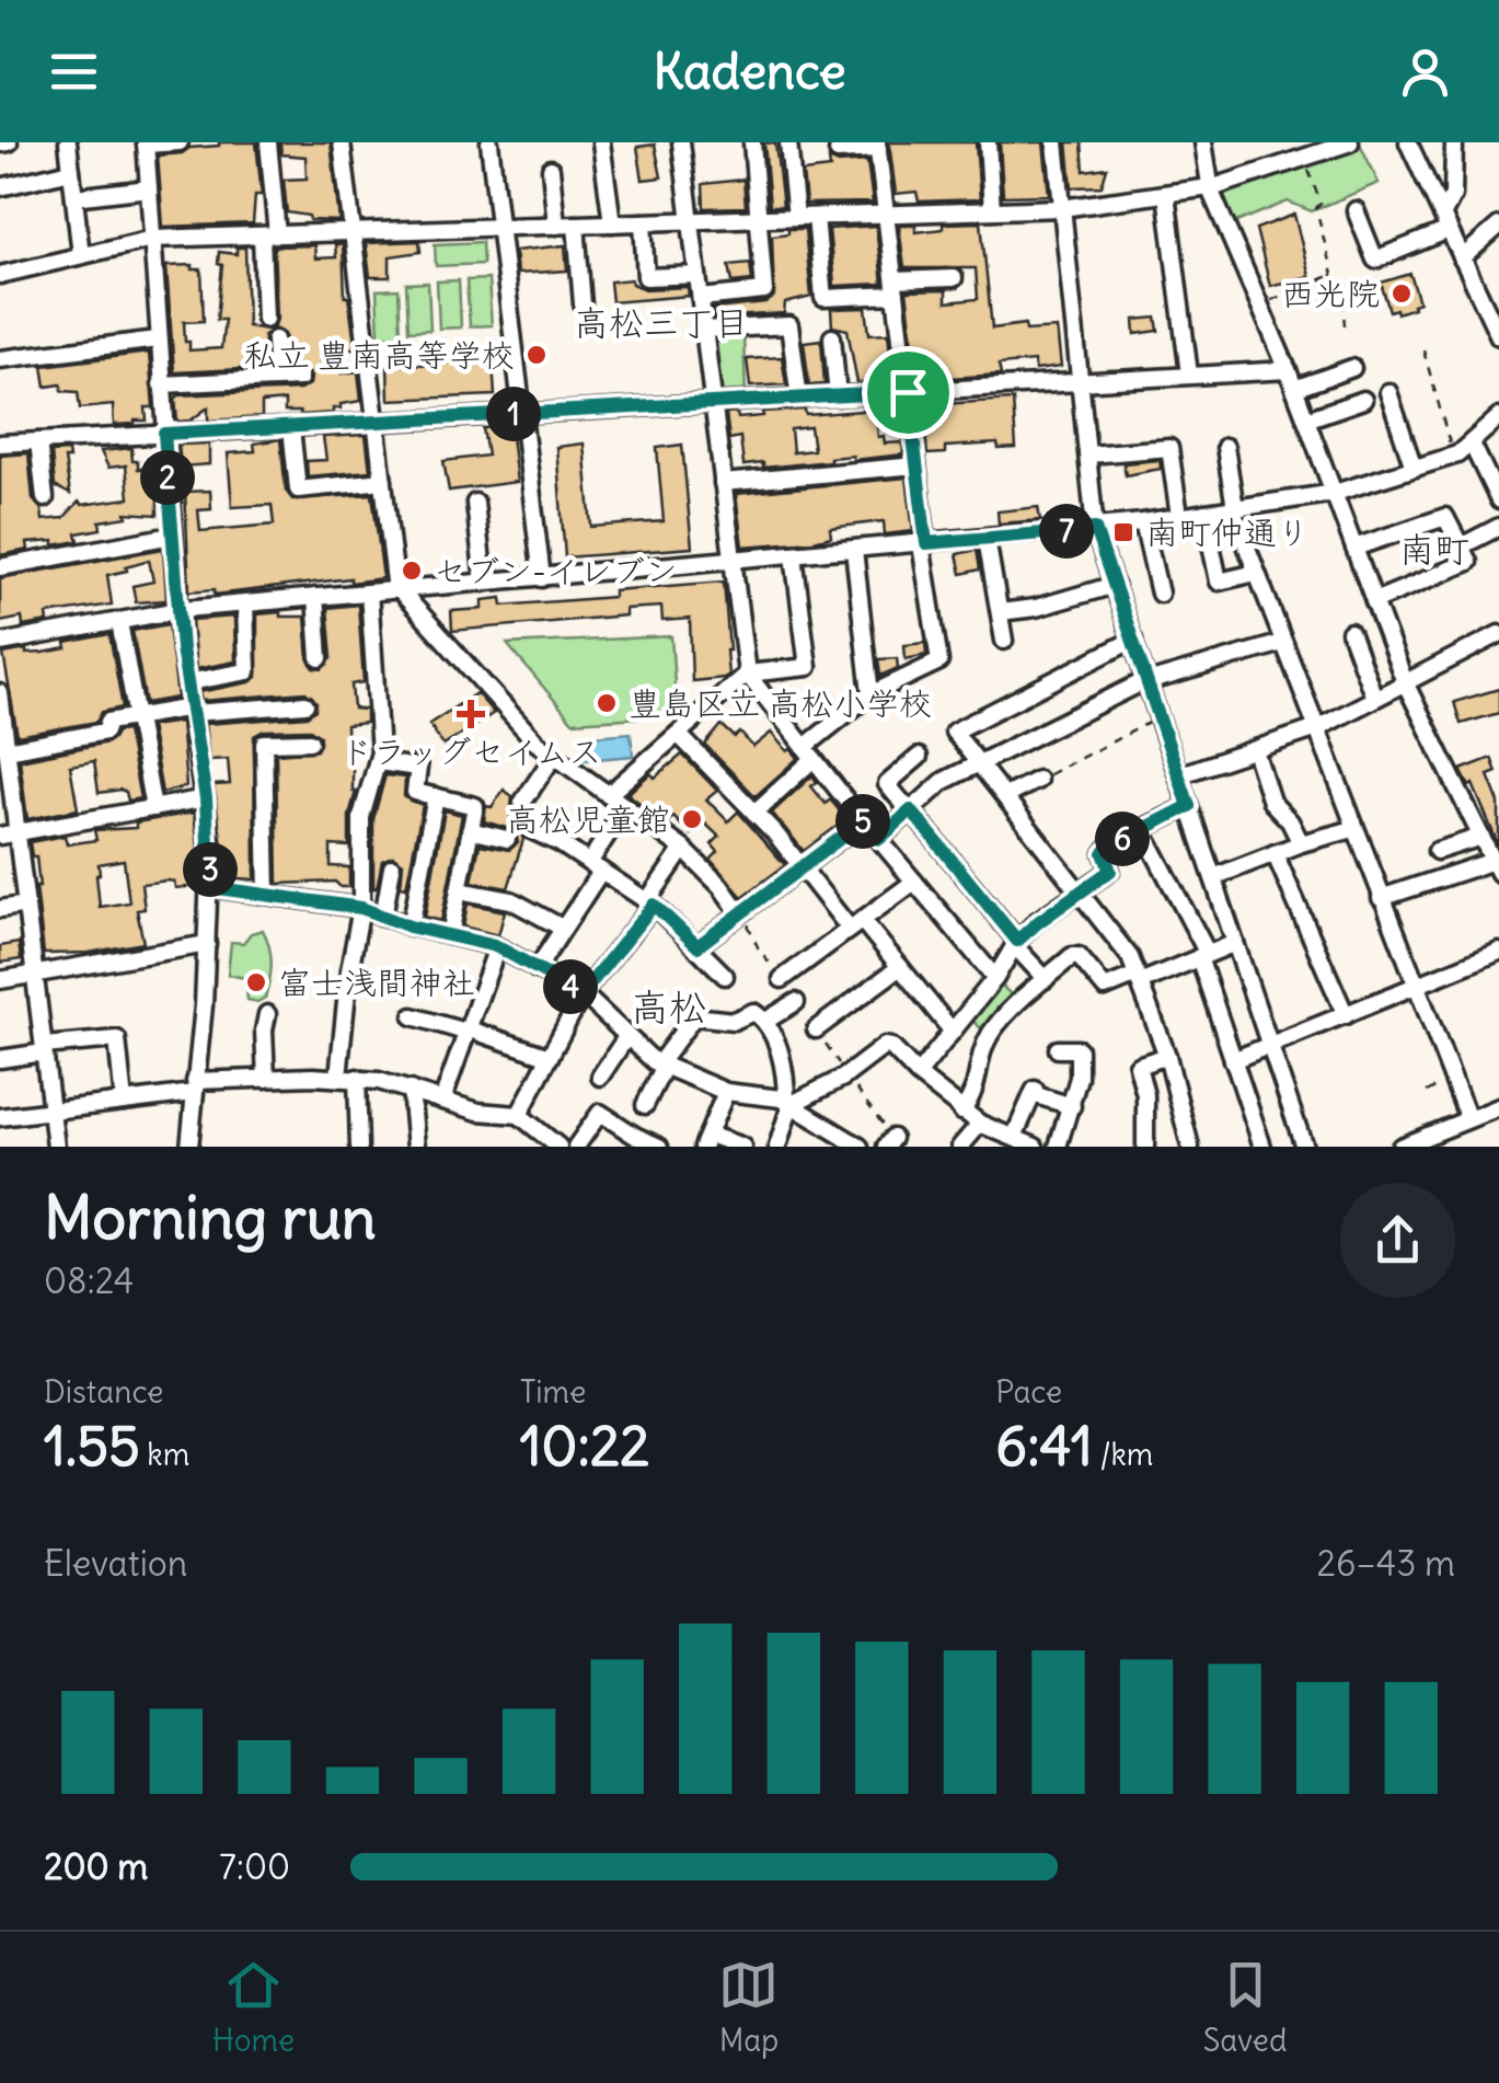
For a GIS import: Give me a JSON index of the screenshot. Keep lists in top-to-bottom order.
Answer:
{
  "districts": ["高松三丁目", "南町", "高松"],
  "places": {
    "other": [
      "西光院",
      "私立 豊南高等学校",
      "セブン-イレブン",
      "豊島区立 高松小学校",
      "高松児童館",
      "富士浅間神社"
    ],
    "transit": ["南町仲通り"],
    "health": ["ドラッグセイムス"]
  },
  "page": {
    "header": "Kadence",
    "pins": [
      "1",
      "2",
      "7",
      "5",
      "6",
      "3",
      "4"
    ],
    "heading": ["Morning run", "08:24"],
    "stats": [
      ["Distance", "1.55 km"],
      ["Time", "10:22"],
      ["Pace", "6:41 /km"]
    ],
    "chart": ["Elevation", "26–43 m"],
    "list": [
      {
        "name": "200 m",
        "note": "7:00"
      }
    ],
    "tabs": ["Home", "Map", "Saved"]
  }
}
